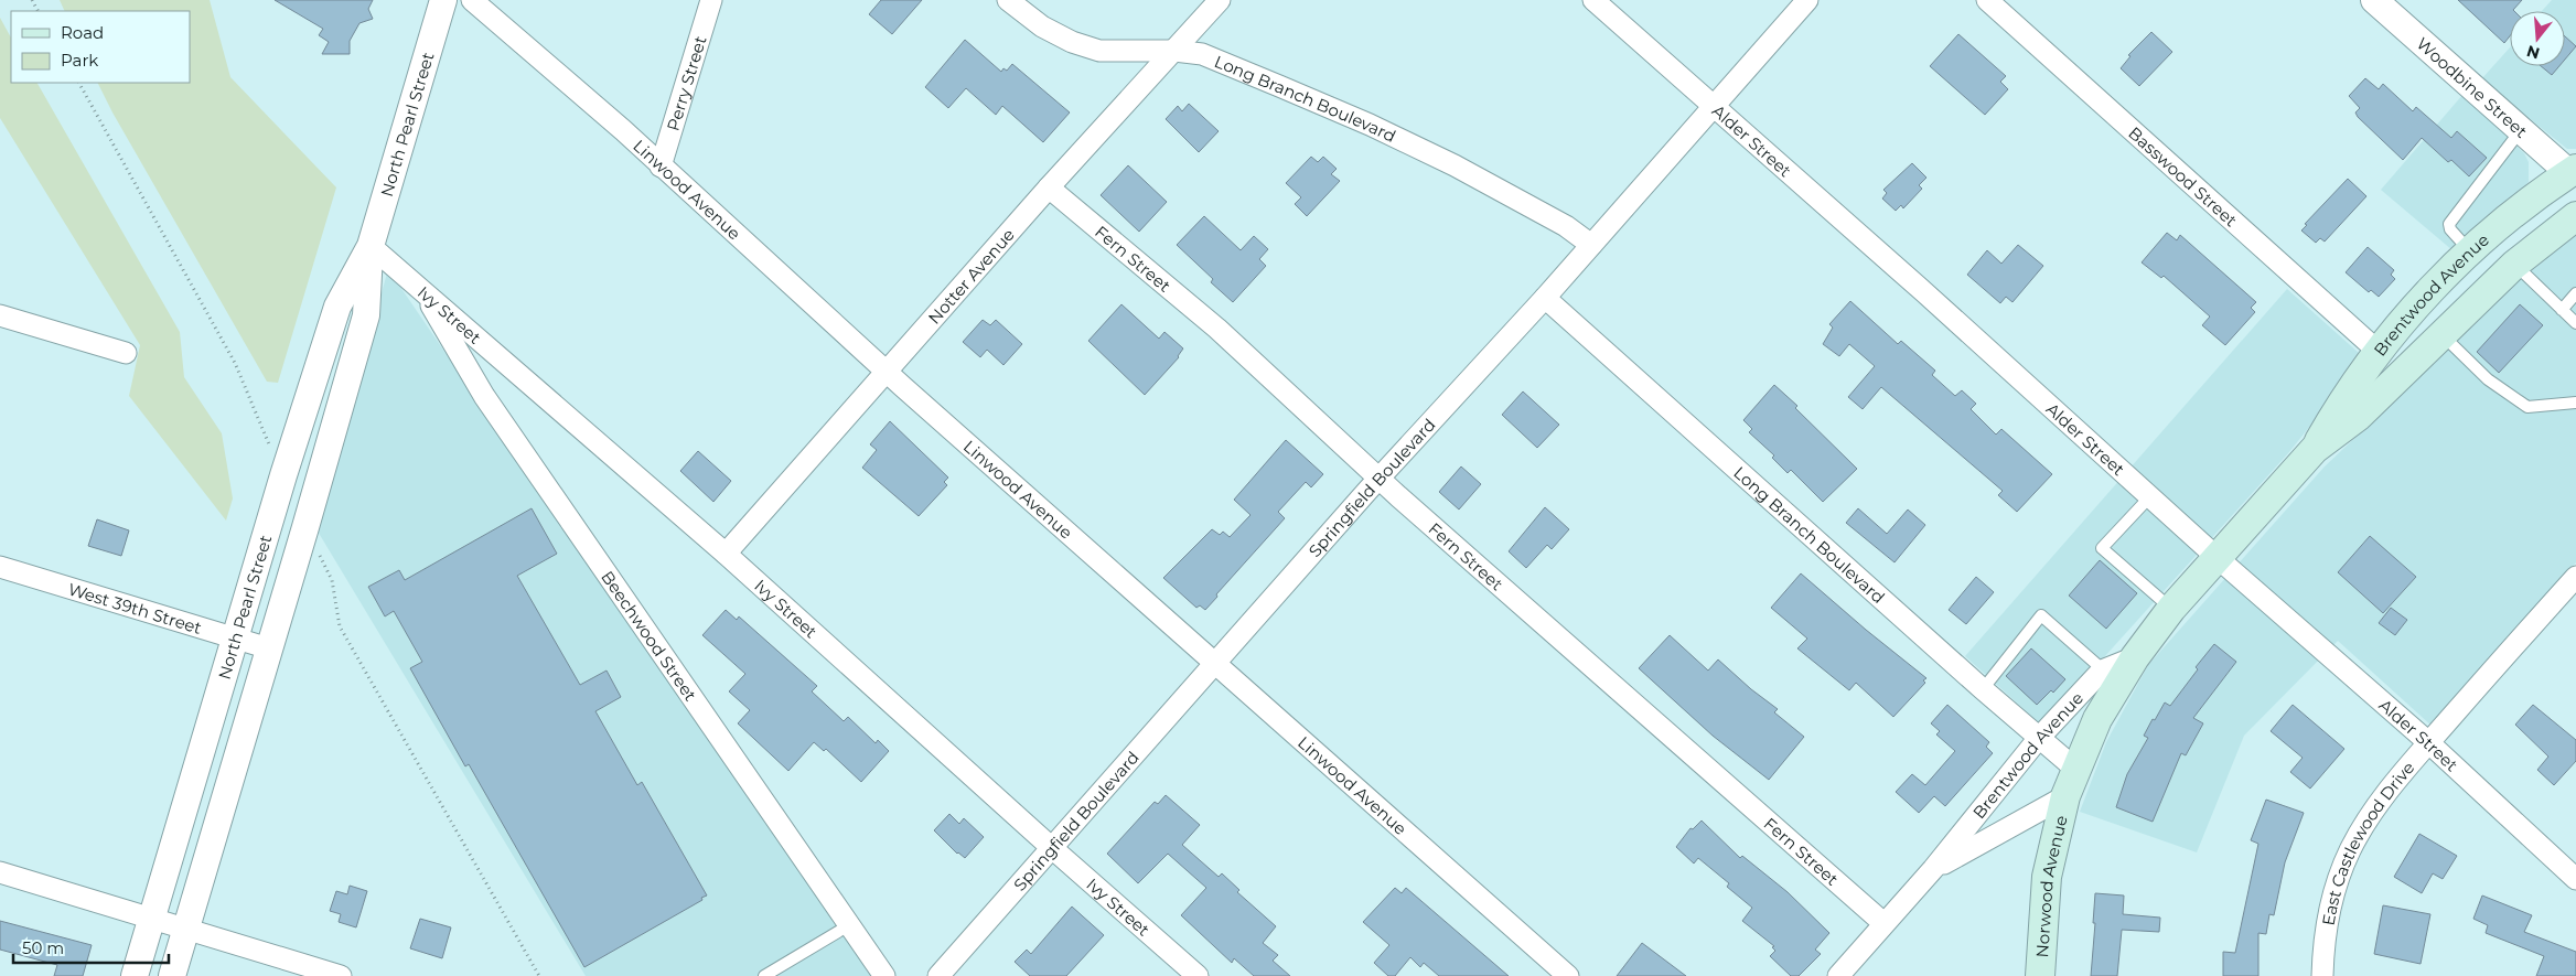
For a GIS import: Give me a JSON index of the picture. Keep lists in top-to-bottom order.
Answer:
{
  "streets": {
    "main road": ["Brentwood Avenue", "Norwood Avenue"],
    "street": [
      "Perry Street",
      "Woodbine Street",
      "Long Branch Boulevard",
      "North Pearl Street",
      "Alder Street",
      "Basswood Street",
      "Linwood Avenue",
      "Fern Street",
      "Notter Avenue",
      "Ivy Street",
      "Springfield Boulevard",
      "West 39th Street",
      "Beechwood Street",
      "East Castlewood Drive"
    ]
  },
  "crossings": [
    ["Perry Street", "Linwood Avenue"],
    ["Woodbine Street", "Brentwood Avenue"],
    ["Long Branch Boulevard", "Notter Avenue"],
    ["Long Branch Boulevard", "Brentwood Avenue"],
    ["Long Branch Boulevard", "Springfield Boulevard"],
    ["North Pearl Street", "Ivy Street"],
    ["North Pearl Street", "West 39th Street"],
    ["Alder Street", "Brentwood Avenue"],
    ["Alder Street", "Springfield Boulevard"],
    ["Alder Street", "East Castlewood Drive"],
    ["Basswood Street", "Brentwood Avenue"],
    ["Linwood Avenue", "Notter Avenue"],
    ["Linwood Avenue", "Springfield Boulevard"],
    ["Fern Street", "Notter Avenue"],
    ["Fern Street", "Brentwood Avenue"],
    ["Fern Street", "Springfield Boulevard"],
    ["Notter Avenue", "Ivy Street"],
    ["Brentwood Avenue", "Norwood Avenue"],
    ["Ivy Street", "Springfield Boulevard"],
    ["Ivy Street", "Beechwood Street"]
  ],
  "legend": ["Road", "Park"],
  "scale_bar": "50 m",
  "north": "bottom"
}
